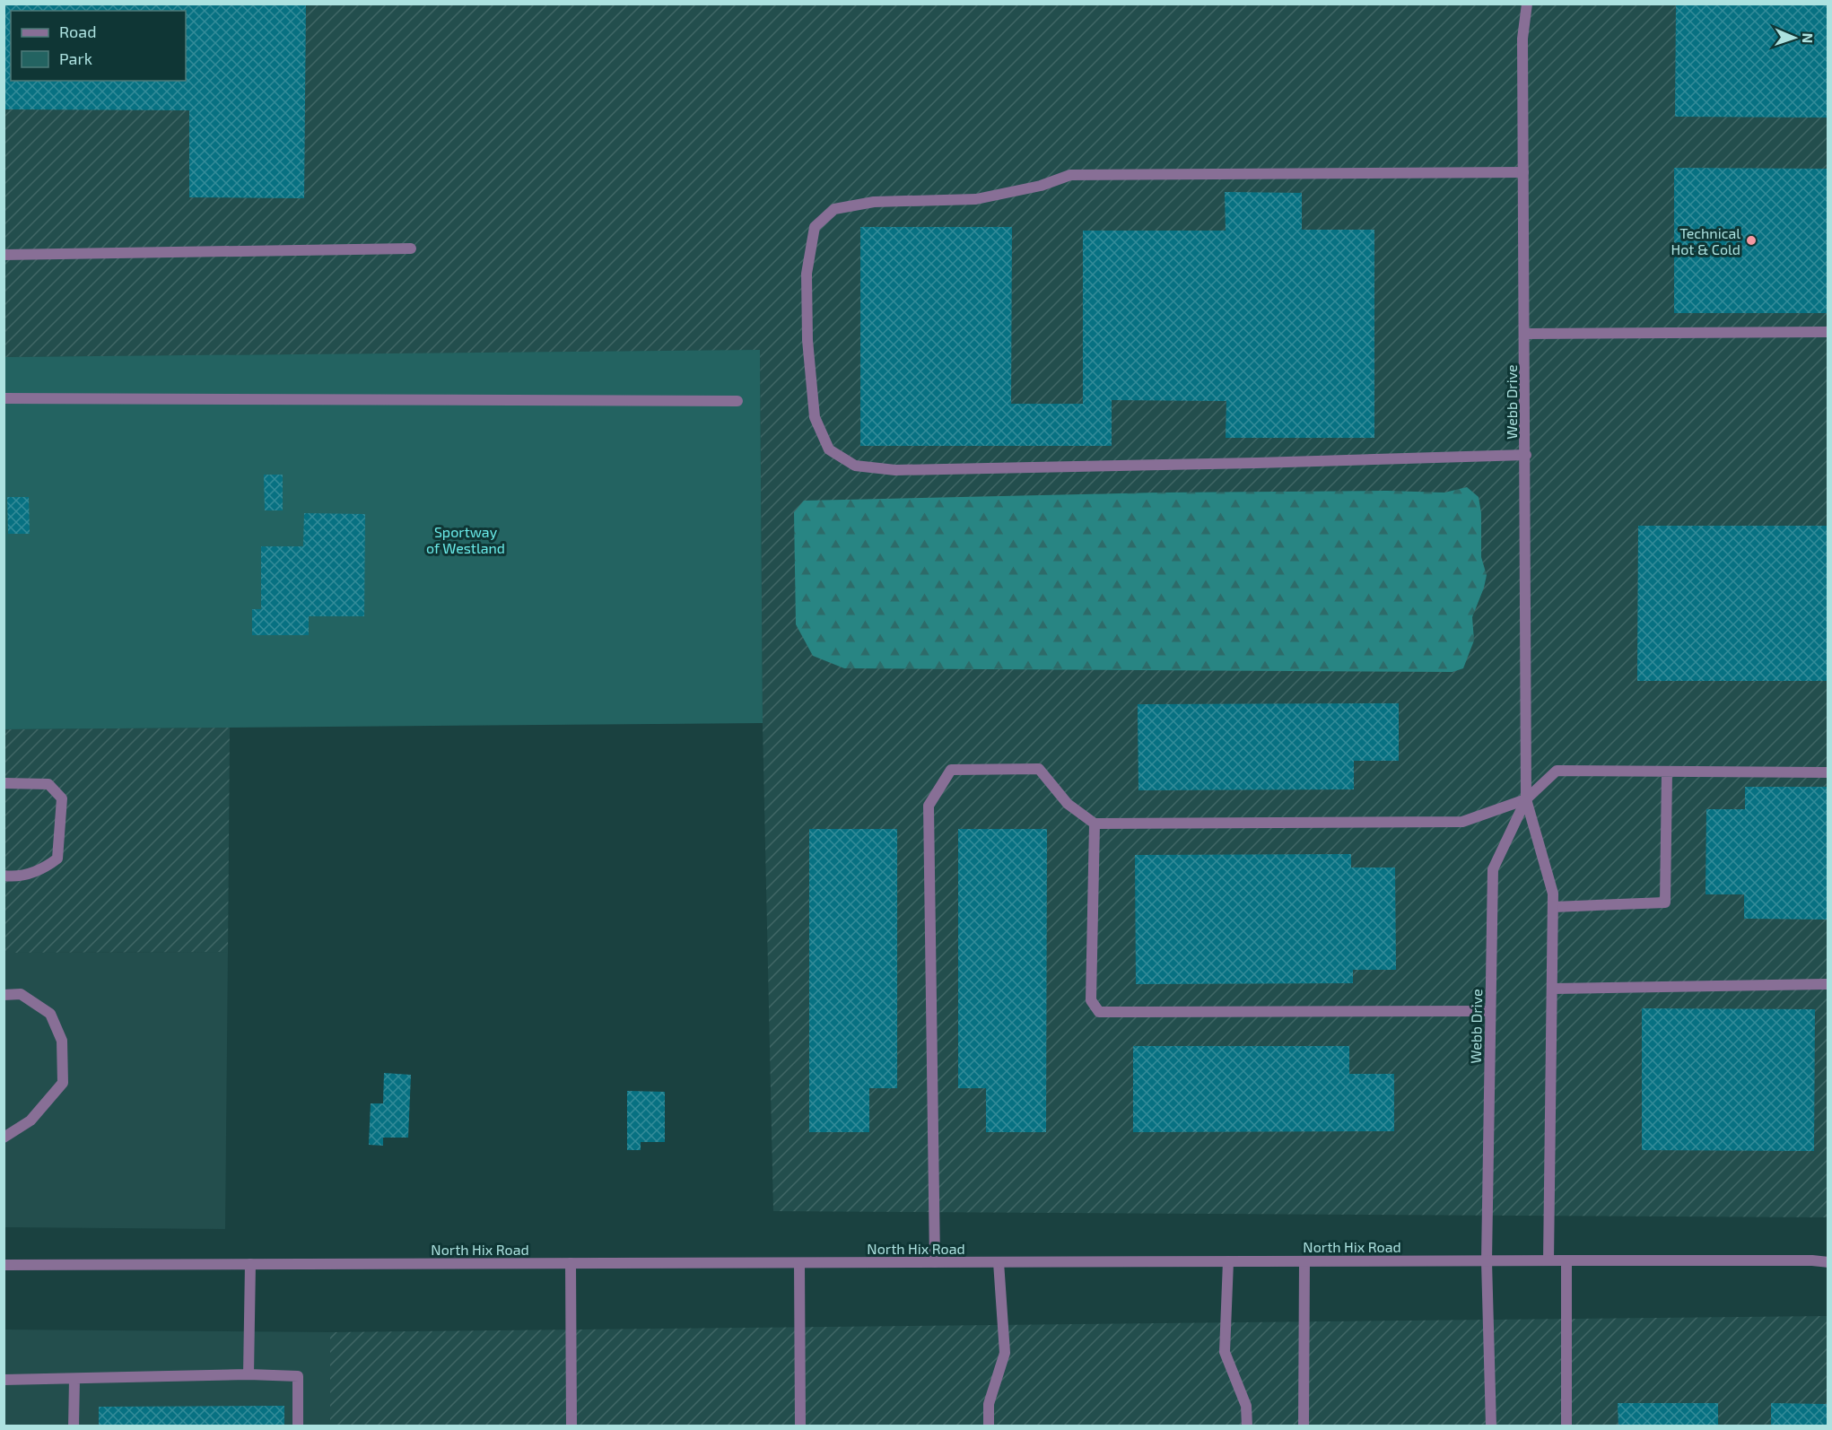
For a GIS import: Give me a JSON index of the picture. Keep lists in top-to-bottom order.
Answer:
{
  "streets": {
    "street": ["Webb Drive", "North Hix Road"]
  },
  "crossings": [
    ["Webb Drive", "North Hix Road"]
  ],
  "parks": ["Sportway of Westland"],
  "places": ["Technical Hot & Cold"],
  "legend": ["Road", "Park"],
  "north": "right"
}
